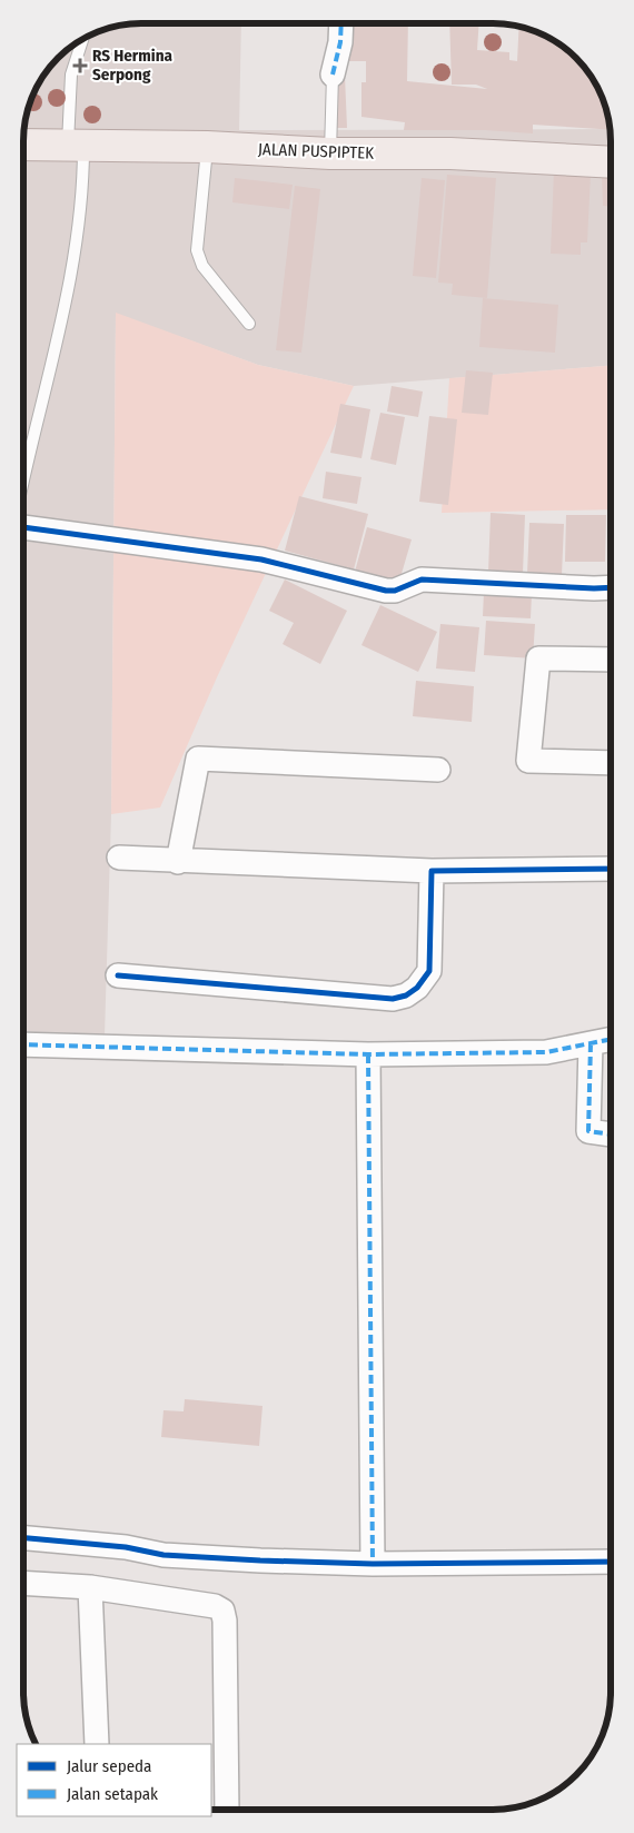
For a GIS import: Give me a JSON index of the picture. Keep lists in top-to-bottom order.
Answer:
{
  "streets": {
    "main road": ["JALAN PUSPIPTEK"]
  },
  "places": {
    "health": ["RS Hermina Serpong"]
  },
  "legend": ["Jalur sepeda", "Jalan setapak"]
}
